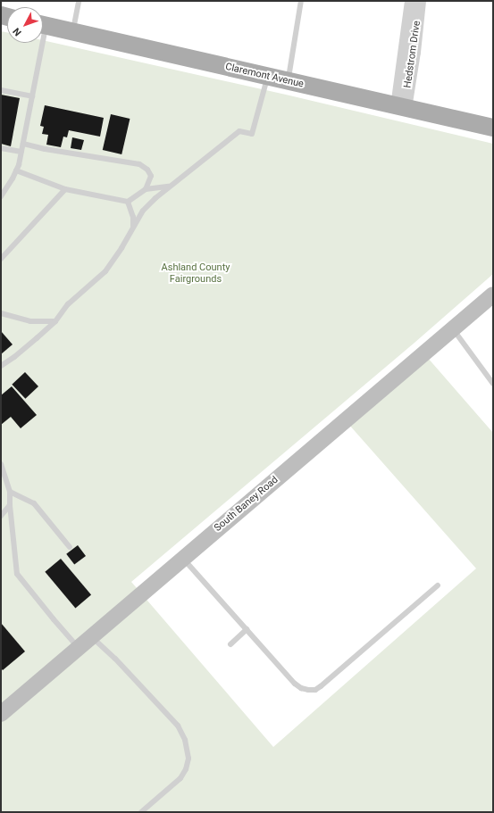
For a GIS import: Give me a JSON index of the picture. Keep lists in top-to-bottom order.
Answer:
{
  "streets": {
    "main road": ["Claremont Avenue"],
    "street": ["Hedstrom Drive", "South Baney Road"]
  },
  "crossings": [
    ["Hedstrom Drive", "Claremont Avenue"]
  ],
  "parks": ["Ashland County Fairgrounds"],
  "north": "bottom left"
}
